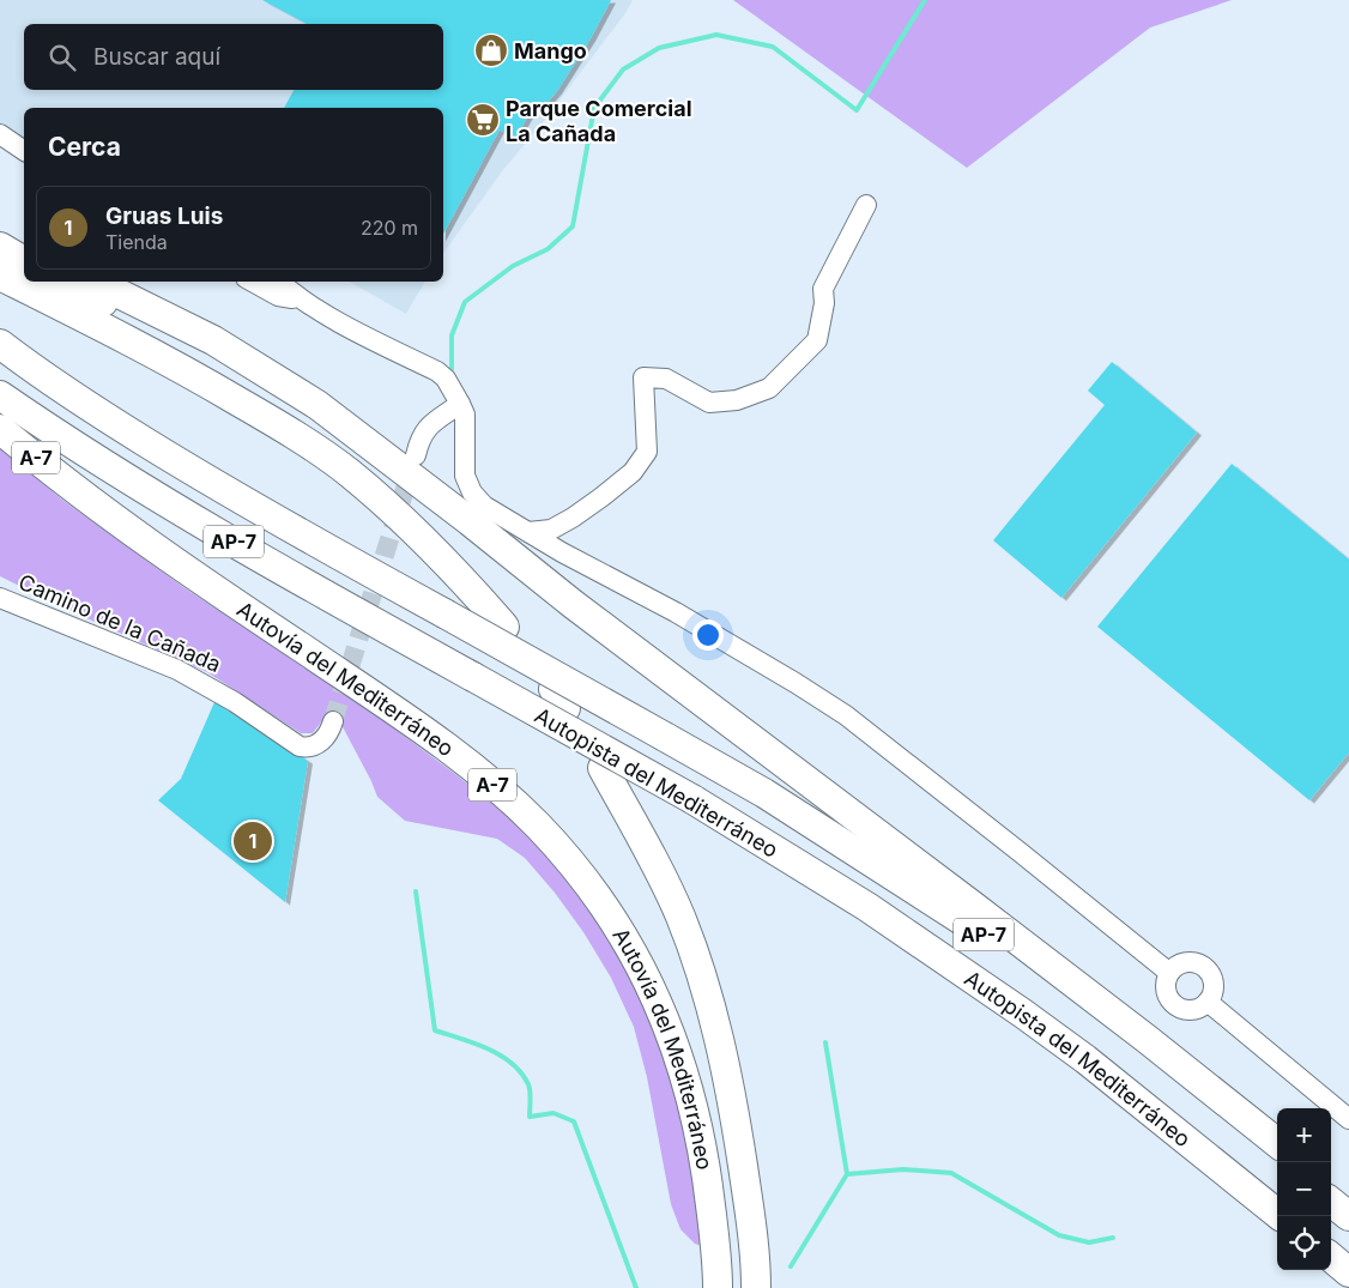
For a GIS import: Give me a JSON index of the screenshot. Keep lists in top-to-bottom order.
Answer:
{
  "streets": {
    "highway": [
      "A-7",
      "AP-7",
      "Autovía del Mediterráneo",
      "Autopista del Mediterráneo"
    ],
    "street": ["Camino de la Cañada"]
  },
  "places": {
    "shop": ["Mango"],
    "supermarket": ["Parque Comercial La Cañada"]
  },
  "page": {
    "search": "Buscar aquí",
    "heading": "Cerca",
    "list": [
      {
        "mark": "1",
        "name": "Gruas Luis",
        "note": "Tienda",
        "value": "220 m"
      }
    ],
    "pins": "1",
    "map_buttons": ["+", "−"]
  }
}
